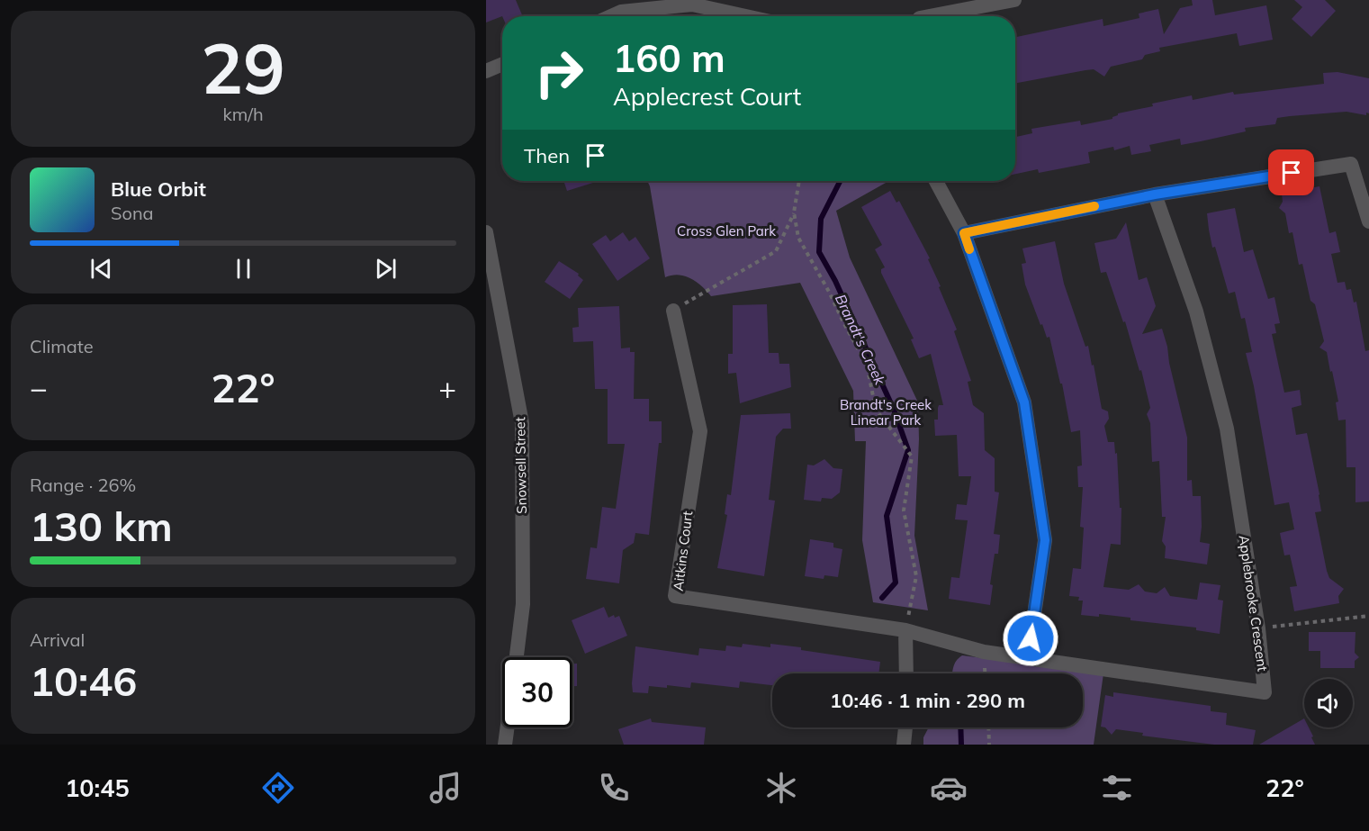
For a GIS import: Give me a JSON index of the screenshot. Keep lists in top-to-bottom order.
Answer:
{
  "streets": {
    "street": ["Snowsell Street", "Aitkins Court", "Applebrooke Crescent"]
  },
  "crossings": [
    ["Aitkins Court", "Applebrooke Crescent"]
  ],
  "water": ["Brandt's Creek"],
  "parks": ["Cross Glen Park", "Brandt's Creek Linear Park"],
  "page": {
    "tile": [
      ["29", "km/h"],
      "Climate",
      ["Range · 26%", "130 km"],
      ["Arrival", "10:46"]
    ],
    "turn": ["160 m", "Applecrest Court"],
    "then": "Then",
    "song": ["Blue Orbit", "Sona"],
    "heat": ["−", "22°", "+"],
    "limit": "30",
    "trip": "10:46 · 1 min · 290 m",
    "tabs": ["10:45", "22°"]
  }
}
